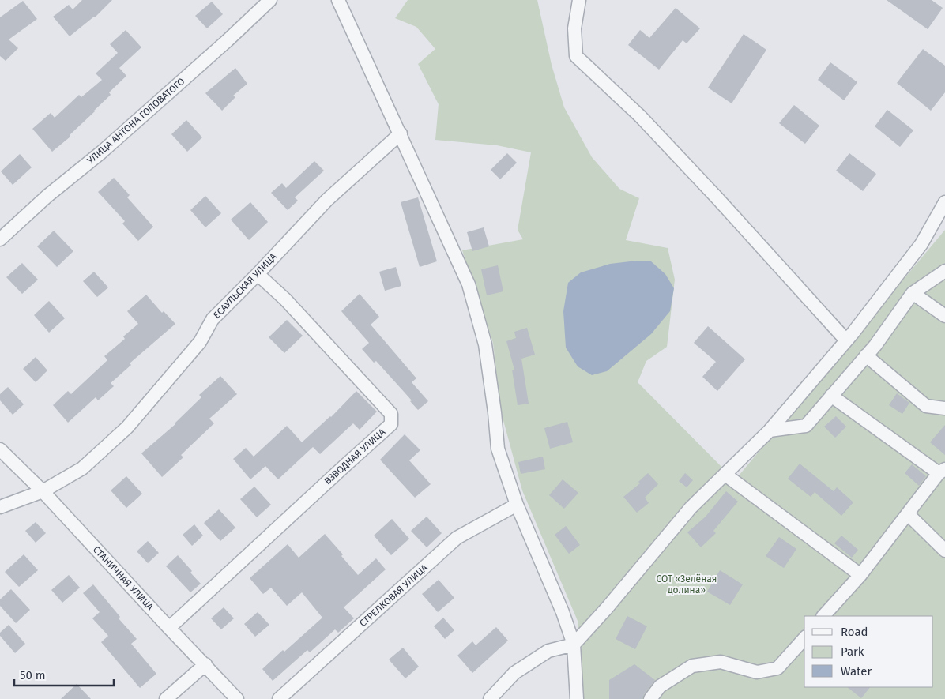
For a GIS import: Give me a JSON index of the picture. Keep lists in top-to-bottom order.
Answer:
{
  "streets": {
    "street": [
      "УЛИЦА АНТОНА ГОЛОВАТОГО",
      "ЕСАУЛЬСКАЯ УЛИЦА",
      "ВЗВОДНАЯ УЛИЦА",
      "СТАНИЧНАЯ УЛИЦА",
      "СТРЕЛКОВАЯ УЛИЦА"
    ]
  },
  "crossings": [
    ["ЕСАУЛЬСКАЯ УЛИЦА", "ВЗВОДНАЯ УЛИЦА"],
    ["ЕСАУЛЬСКАЯ УЛИЦА", "СТАНИЧНАЯ УЛИЦА"],
    ["ВЗВОДНАЯ УЛИЦА", "СТАНИЧНАЯ УЛИЦА"]
  ],
  "parks": ["СОТ «Зелёная долина»"],
  "legend": ["Road", "Park", "Water"],
  "scale_bar": "50 m"
}
